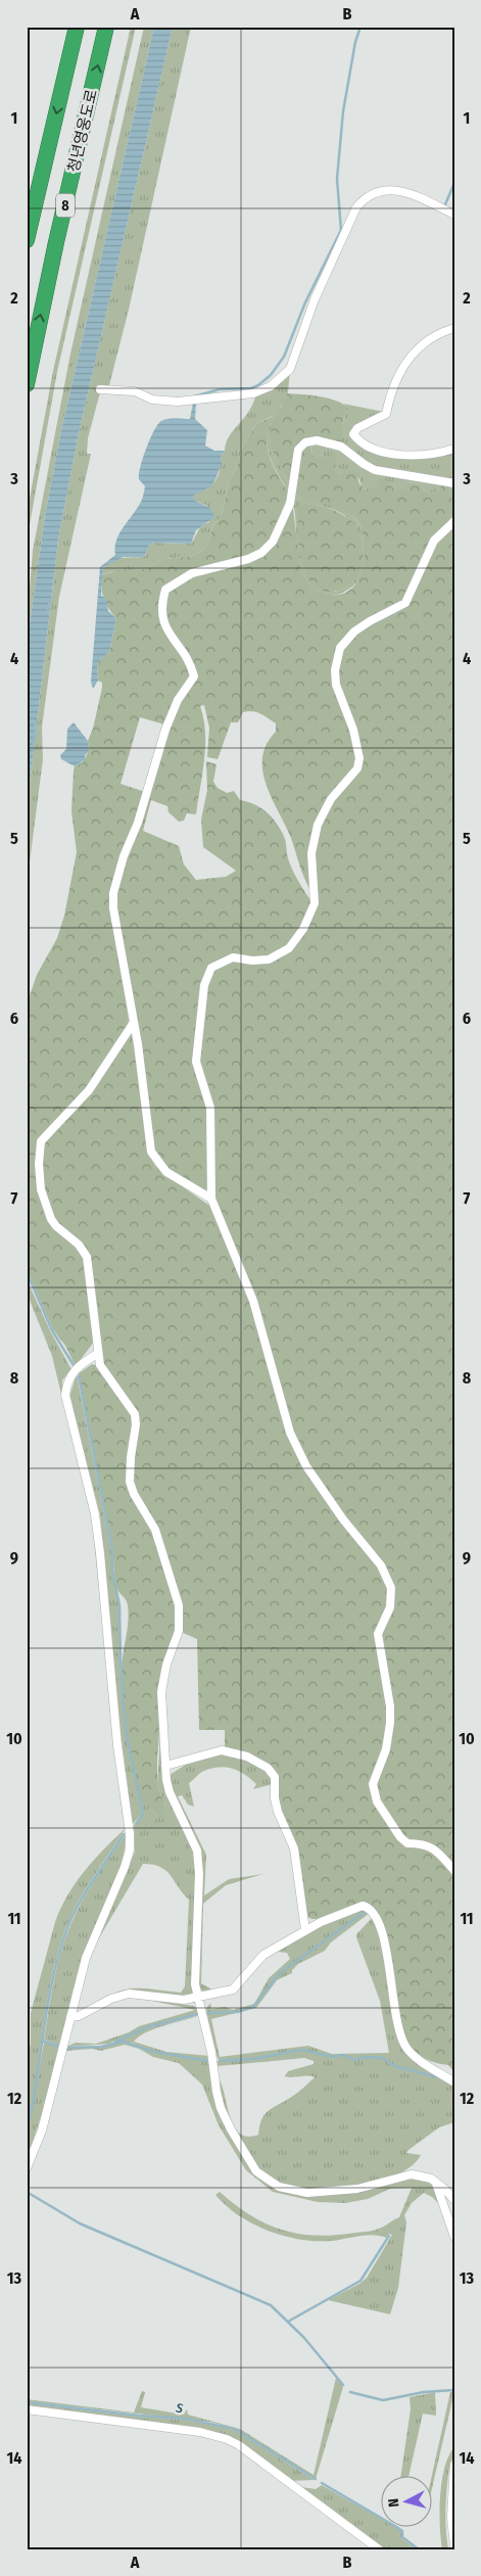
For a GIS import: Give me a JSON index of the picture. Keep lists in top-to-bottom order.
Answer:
{
  "streets": {
    "highway": ["청년영웅도로", "8"]
  },
  "water": ["s"],
  "north": "left",
  "grid": {
    "columns": ["A", "B"],
    "rows": [
      "1",
      "2",
      "3",
      "4",
      "5",
      "6",
      "7",
      "8",
      "9",
      "10",
      "11",
      "12",
      "13",
      "14"
    ]
  }
}
